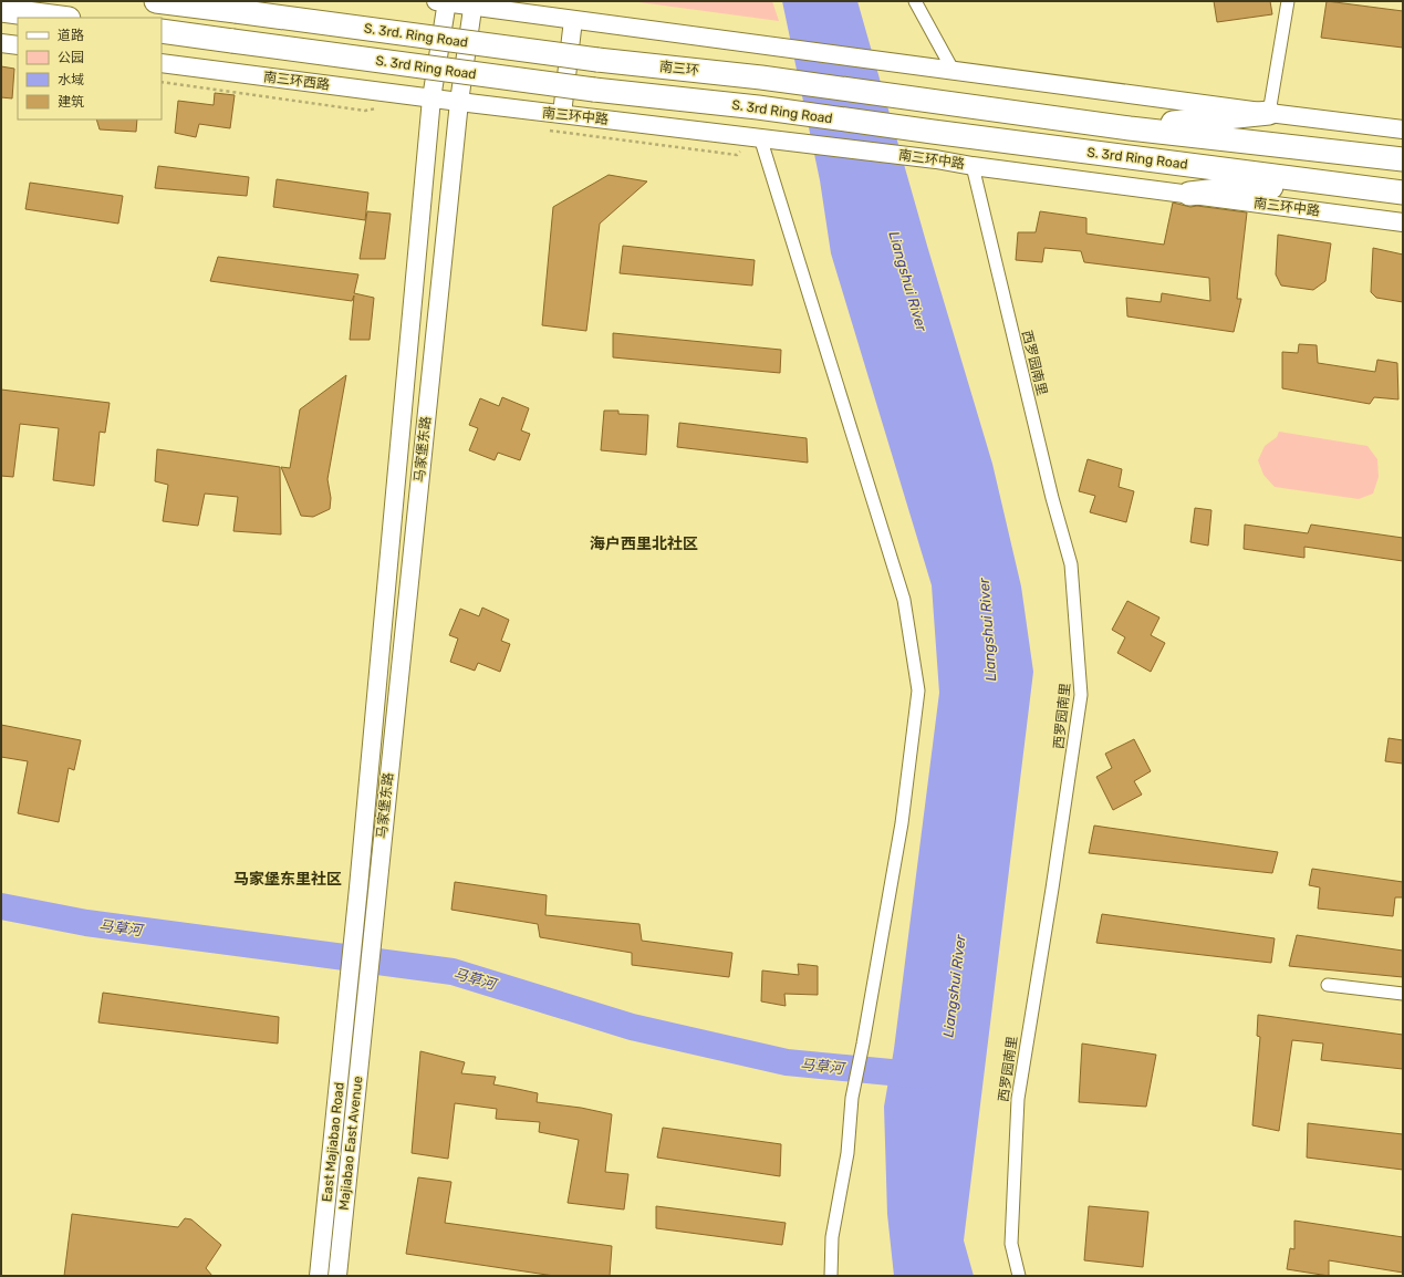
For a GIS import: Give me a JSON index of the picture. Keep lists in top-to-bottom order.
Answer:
{
  "streets": {
    "highway": ["S. 3rd. Ring Road", "S. 3rd Ring Road", "南三环"],
    "main road": [
      "南三环西路",
      "南三环中路",
      "马家堡东路",
      "East Majiabao Road",
      "Majiabao East Avenue"
    ],
    "street": ["西罗园南里"]
  },
  "crossings": [
    ["S. 3rd. Ring Road", "南三环"],
    ["南三环西路", "南三环中路"],
    ["南三环西路", "马家堡东路"],
    ["南三环中路", "西罗园南里"],
    ["南三环中路", "马家堡东路"],
    ["马家堡东路", "East Majiabao Road"],
    ["马家堡东路", "Majiabao East Avenue"]
  ],
  "districts": ["海户西里北社区", "马家堡东里社区"],
  "water": ["Liangshui River", "马草河"],
  "legend": [
    "道路",
    "公园",
    "水域",
    "建筑"
  ]
}
